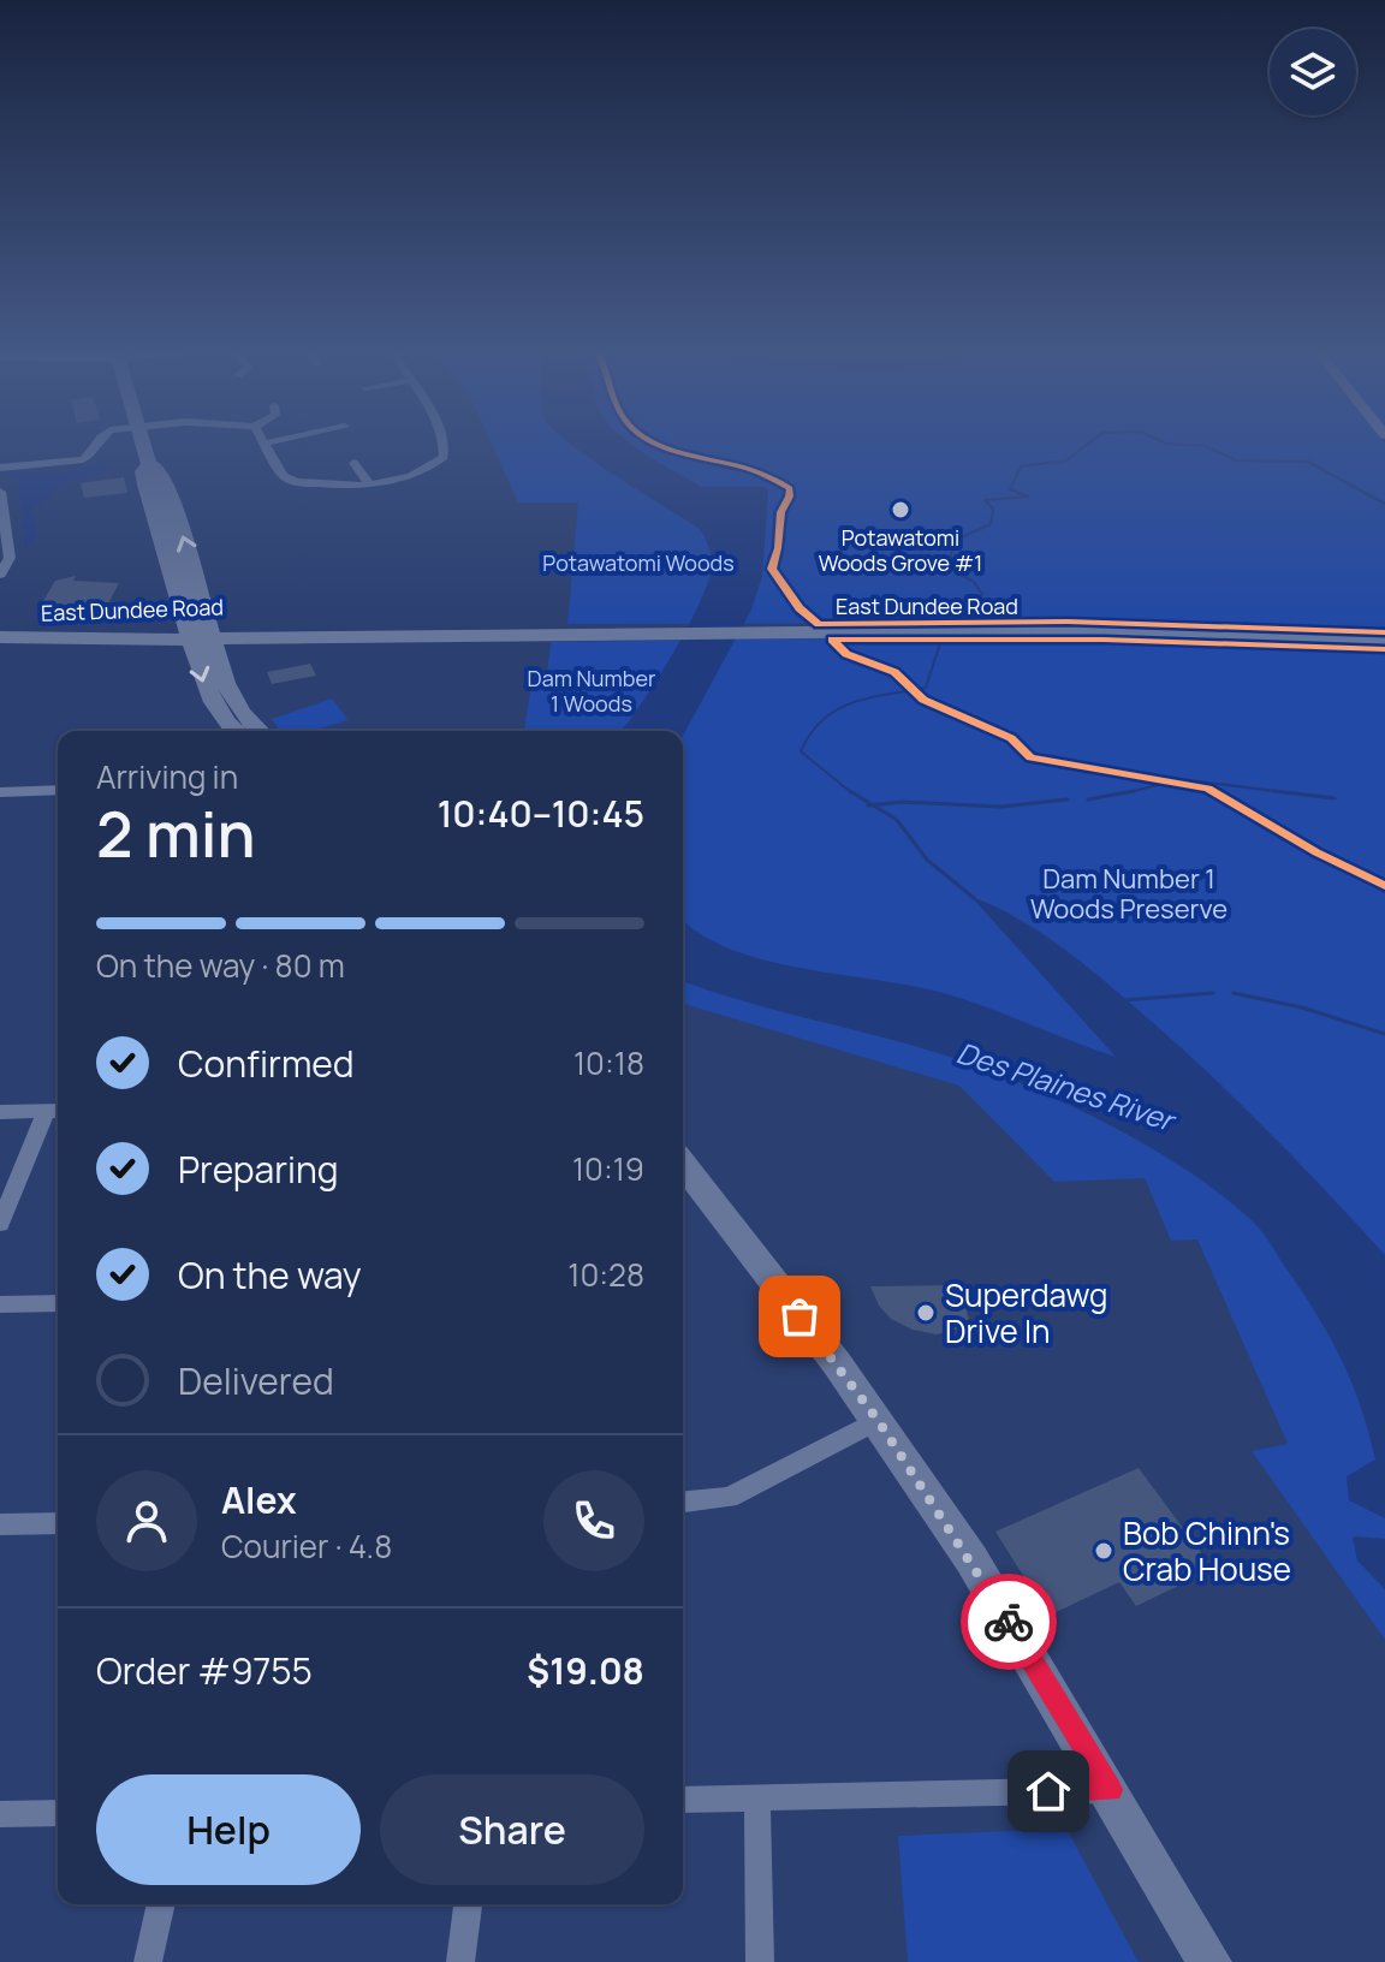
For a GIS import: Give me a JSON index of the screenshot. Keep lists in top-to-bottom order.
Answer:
{
  "streets": {
    "main road": ["East Dundee Road"]
  },
  "water": ["Des Plaines River"],
  "parks": ["Potawatomi Woods", "Dam Number 1 Woods", "Dam Number 1 Woods Preserve"],
  "places": ["Potawatomi Woods Grove #1", "Superdawg Drive In", "Bob Chinn's Crab House"],
  "page": {
    "heading": ["2 min", "Arriving in", "10:40–10:45"],
    "panel": [
      "Alex",
      "Courier · 4.8",
      "Order #9755",
      "$19.08"
    ],
    "bar": "On the way · 80 m",
    "list": [
      ["Confirmed", "10:18"],
      ["Preparing", "10:19"],
      ["On the way", "10:28"],
      "Delivered"
    ],
    "buttons": ["Help", "Share"]
  }
}
